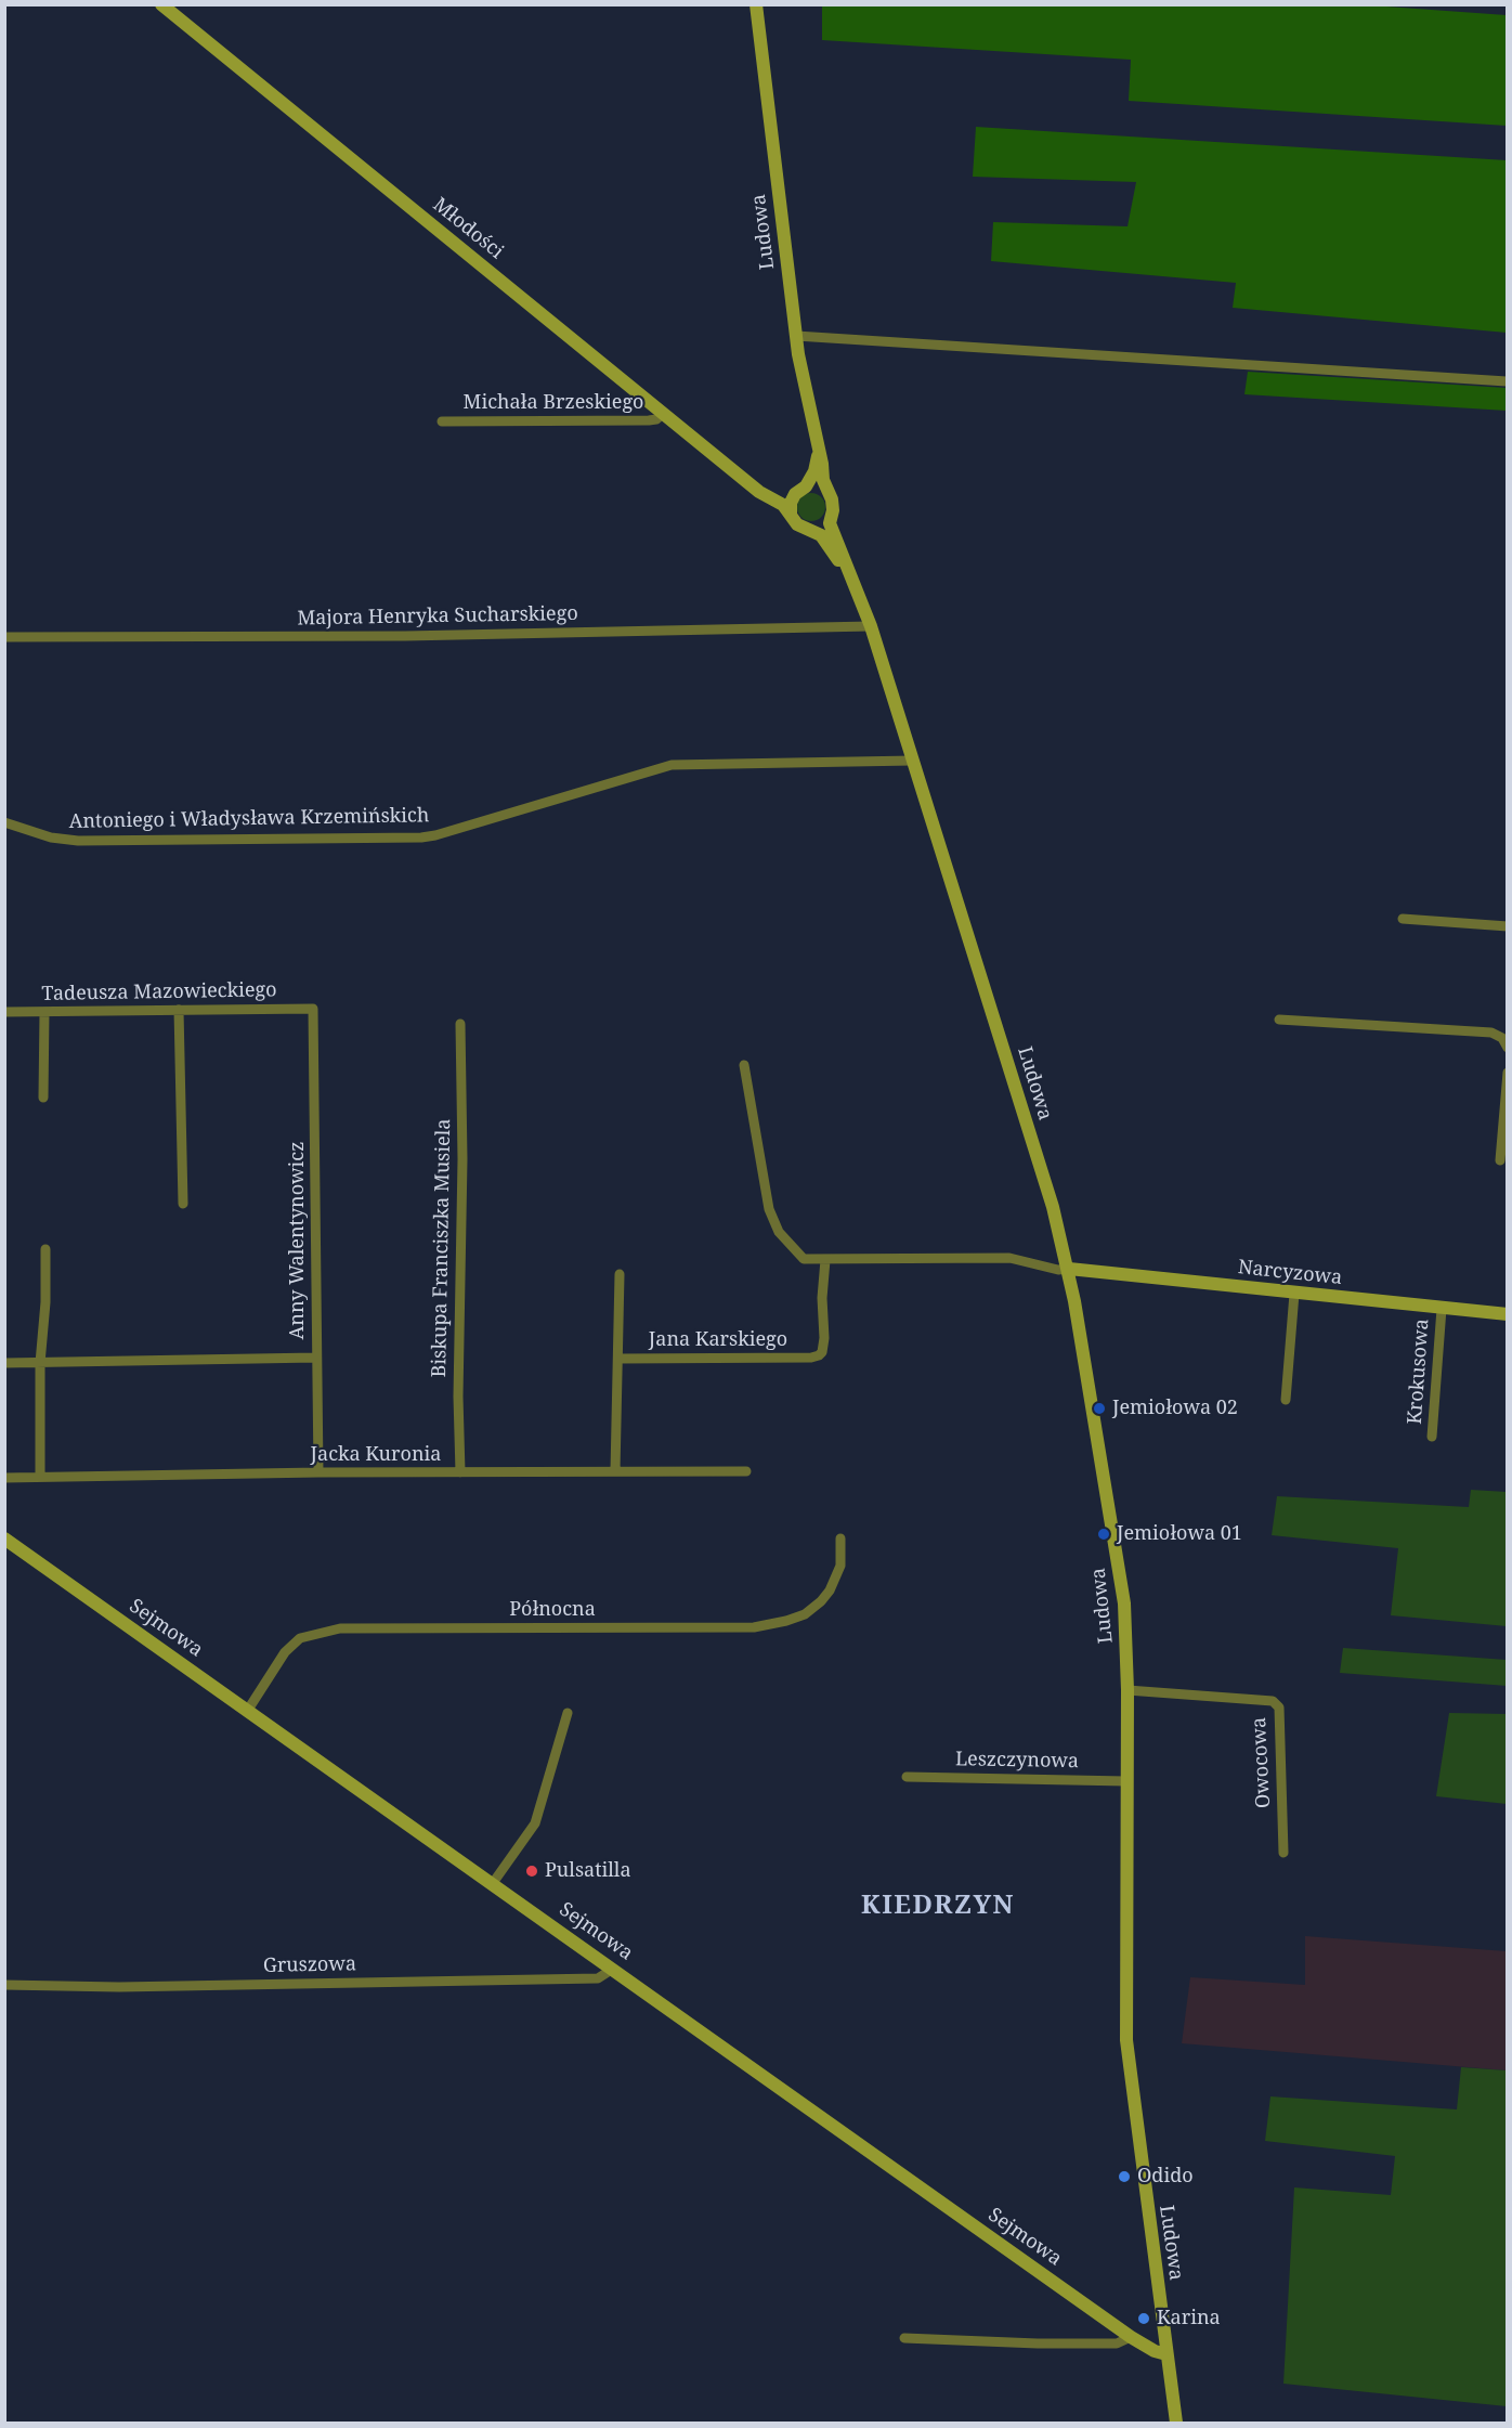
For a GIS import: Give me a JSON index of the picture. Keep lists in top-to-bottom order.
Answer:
{
  "streets": {
    "main road": [
      "Młodości",
      "Ludowa",
      "Narcyzowa",
      "Sejmowa"
    ],
    "street": [
      "Michała Brzeskiego",
      "Majora Henryka Sucharskiego",
      "Antoniego i Władysława Krzemińskich",
      "Tadeusza Mazowieckiego",
      "Anny Walentynowicz",
      "Biskupa Franciszka Musiela",
      "Jana Karskiego",
      "Krokusowa",
      "Jacka Kuronia",
      "Północna",
      "Leszczynowa",
      "Owocowa",
      "Gruszowa"
    ]
  },
  "crossings": [
    ["Młodości", "Ludowa"],
    ["Młodości", "Michała Brzeskiego"],
    ["Ludowa", "Majora Henryka Sucharskiego"],
    ["Ludowa", "Antoniego i Władysława Krzemińskich"],
    ["Ludowa", "Narcyzowa"],
    ["Ludowa", "Sejmowa"],
    ["Ludowa", "Leszczynowa"],
    ["Ludowa", "Owocowa"],
    ["Tadeusza Mazowieckiego", "Anny Walentynowicz"],
    ["Anny Walentynowicz", "Jacka Kuronia"],
    ["Biskupa Franciszka Musiela", "Jacka Kuronia"],
    ["Narcyzowa", "Krokusowa"],
    ["Północna", "Sejmowa"],
    ["Sejmowa", "Gruszowa"]
  ],
  "districts": ["KIEDRZYN"],
  "places": [
    "Jemiołowa 02",
    "Jemiołowa 01",
    "Pulsatilla",
    "Odido",
    "Karina"
  ]
}
